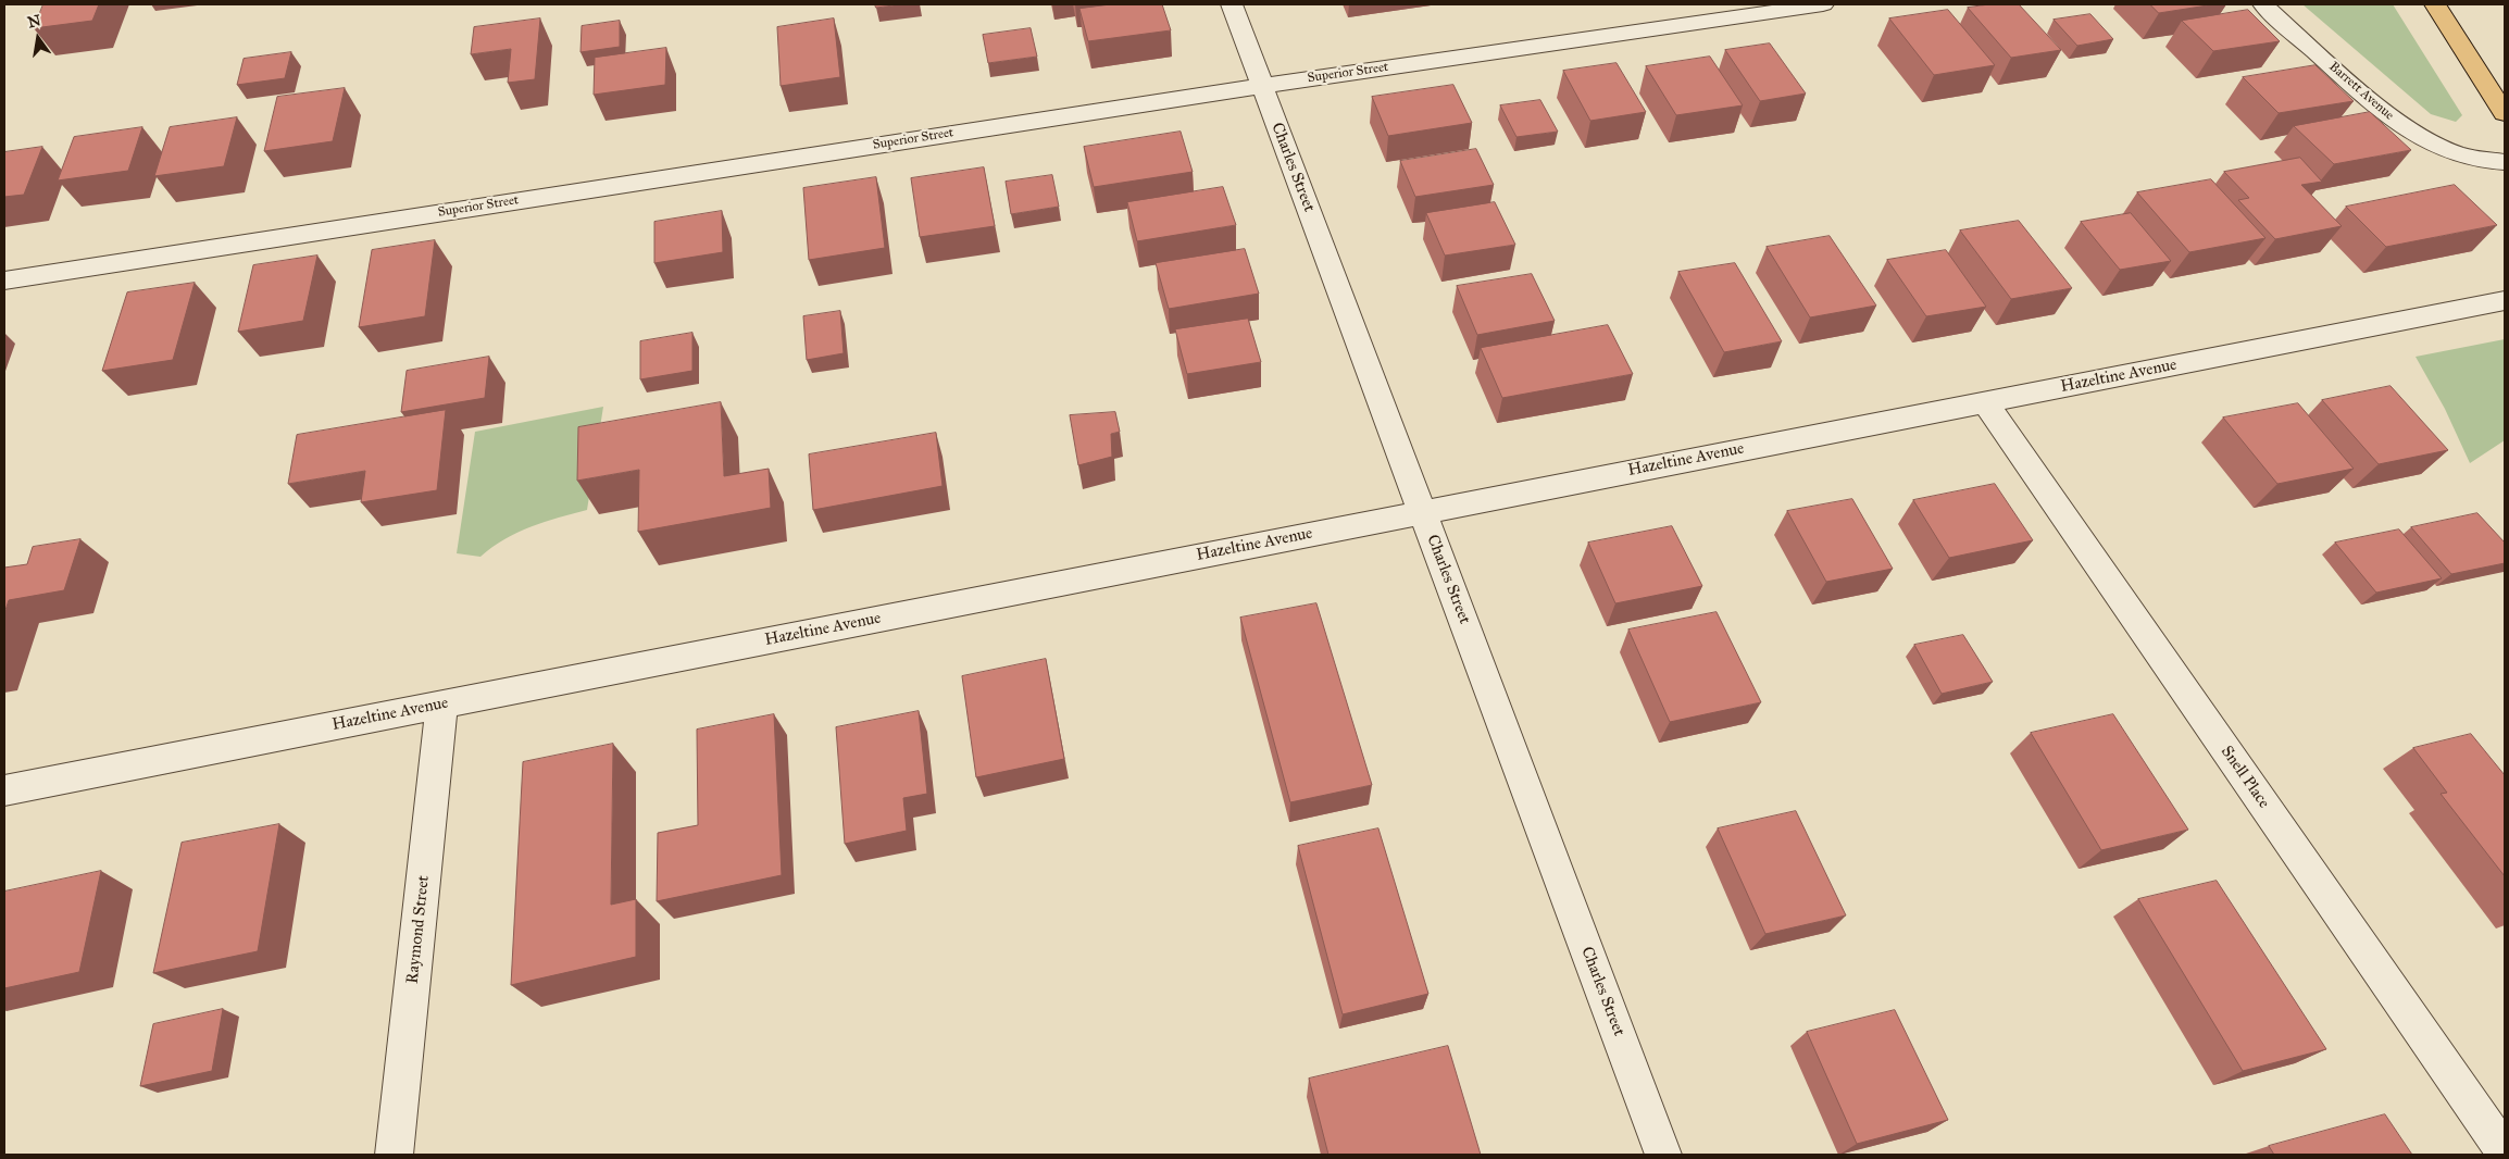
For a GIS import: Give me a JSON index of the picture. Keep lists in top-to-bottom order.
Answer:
{
  "streets": {
    "street": [
      "Superior Street",
      "Barrett Avenue",
      "Charles Street",
      "Hazeltine Avenue",
      "Snell Place",
      "Raymond Street"
    ]
  },
  "crossings": [
    ["Superior Street", "Charles Street"],
    ["Charles Street", "Hazeltine Avenue"],
    ["Hazeltine Avenue", "Snell Place"],
    ["Hazeltine Avenue", "Raymond Street"]
  ],
  "north": "top"
}
